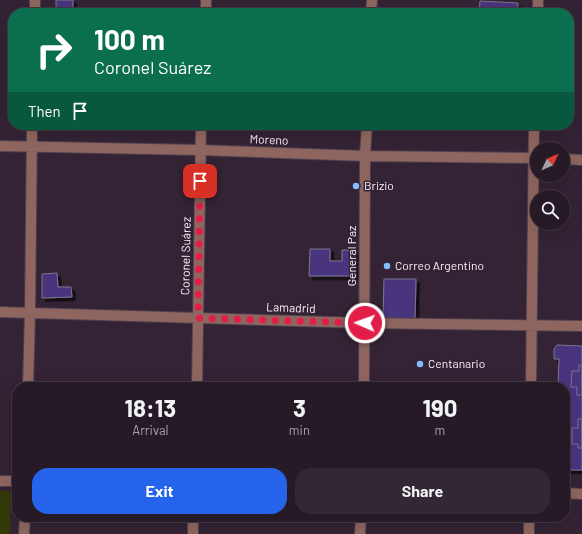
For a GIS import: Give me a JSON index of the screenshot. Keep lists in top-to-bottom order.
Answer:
{
  "streets": {
    "street": [
      "Moreno",
      "Coronel Suárez",
      "General Paz",
      "Lamadrid"
    ]
  },
  "crossings": [
    ["Moreno", "Coronel Suárez"],
    ["Moreno", "General Paz"],
    ["Coronel Suárez", "Lamadrid"],
    ["General Paz", "Lamadrid"]
  ],
  "places": ["Brizio", "Correo Argentino", "Centanario"],
  "north": "top right",
  "page": {
    "turn": ["100 m", "Coronel Suárez"],
    "then": "Then",
    "eta": [
      "18:13",
      "Arrival",
      "3",
      "min",
      "190",
      "m"
    ],
    "buttons": ["Exit", "Share"]
  }
}
